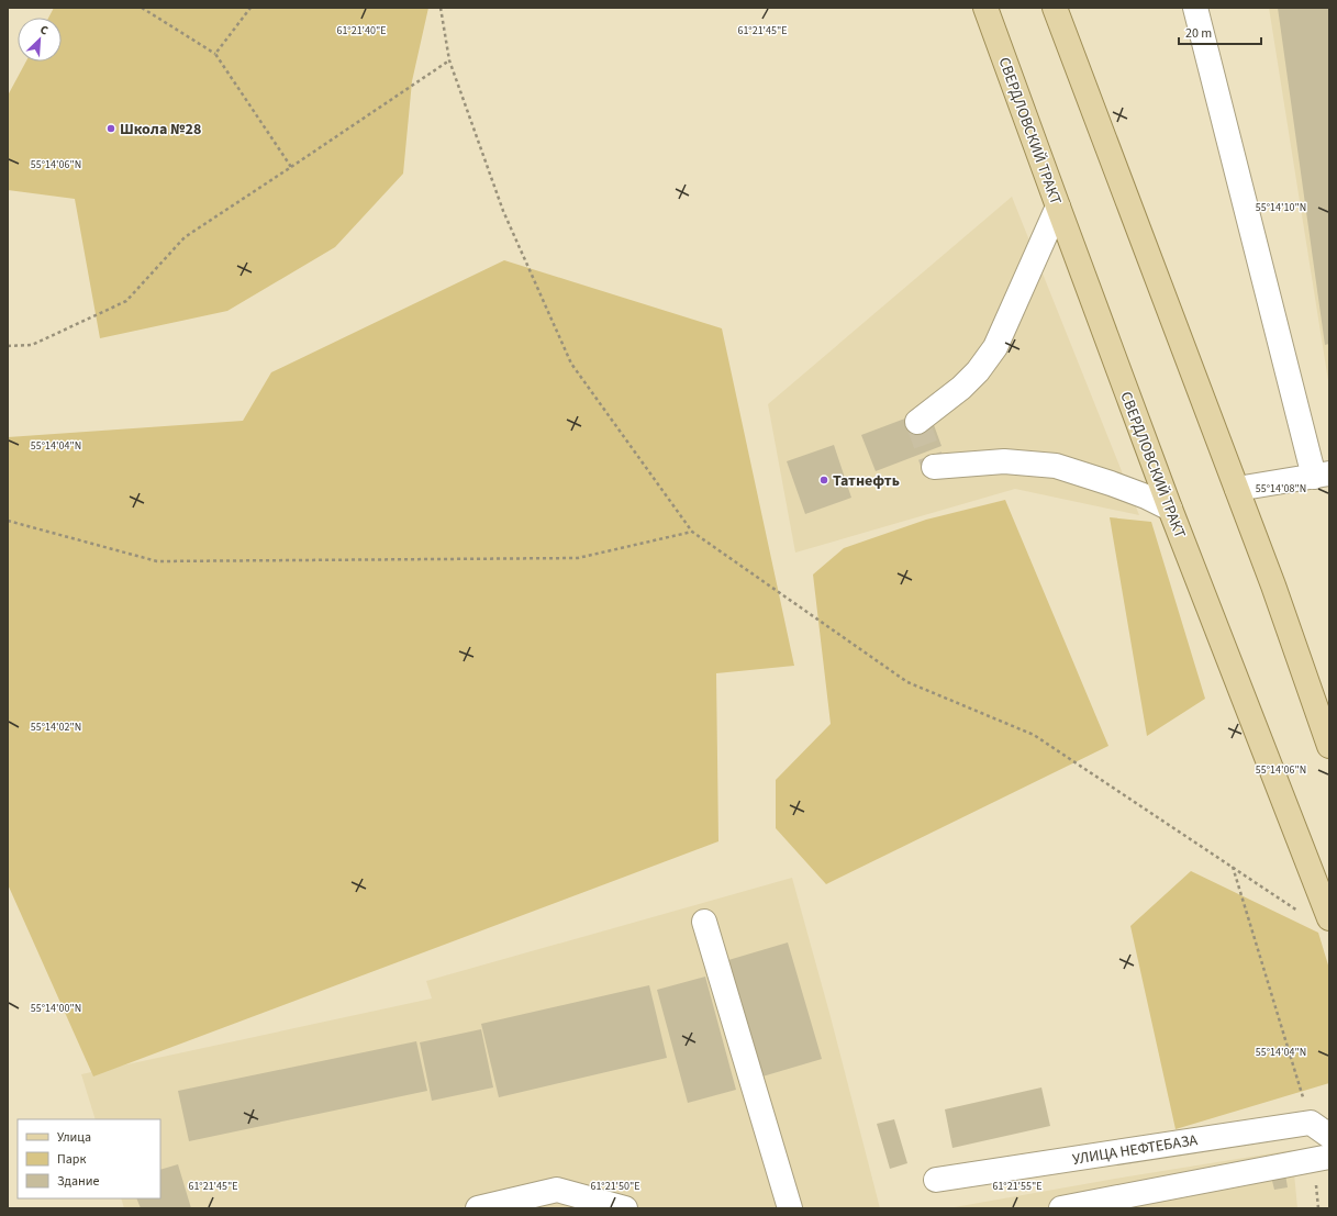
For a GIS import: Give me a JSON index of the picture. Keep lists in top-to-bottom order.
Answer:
{
  "streets": {
    "main road": ["СВЕРДЛОВСКИЙ ТРАКТ"],
    "street": ["УЛИЦА НЕФТЕБАЗА"]
  },
  "places": ["Школа №28", "Татнефть"],
  "legend": ["Улица", "Парк", "Здание"],
  "scale_bar": "20 m",
  "north": "top right",
  "coordinates": [
    "61°21'40\"E",
    "61°21'45\"E",
    "55°14'06\"N",
    "55°14'10\"N",
    "55°14'04\"N",
    "55°14'08\"N",
    "55°14'02\"N",
    "55°14'00\"N",
    "61°21'50\"E",
    "61°21'55\"E"
  ]
}
